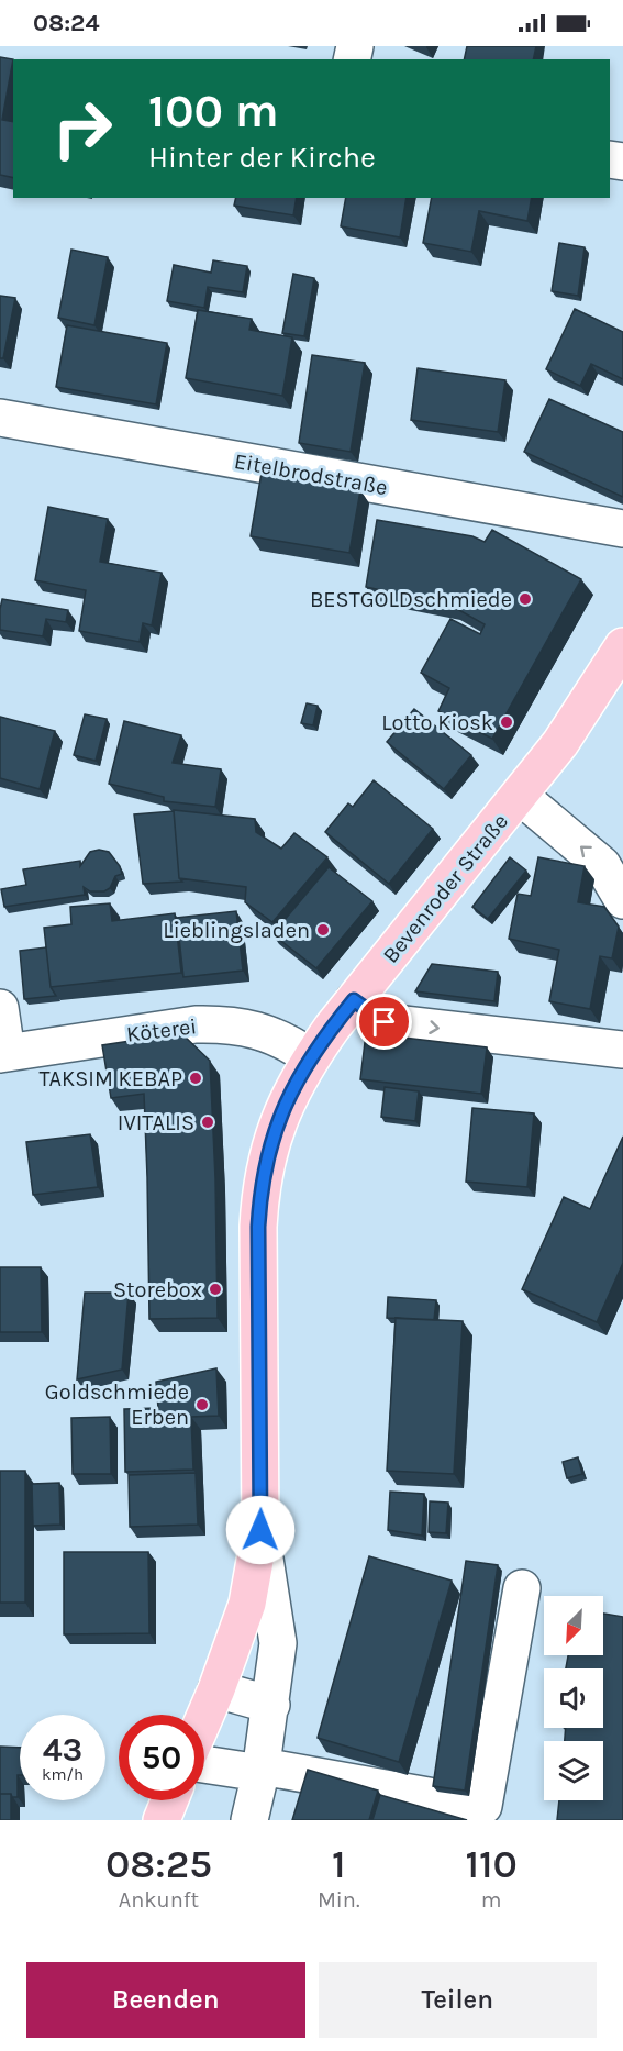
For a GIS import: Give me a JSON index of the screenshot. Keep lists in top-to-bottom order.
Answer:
{
  "streets": {
    "main road": ["Bevenroder Straße"],
    "street": ["Eitelbrodstraße", "Köterei"]
  },
  "crossings": [
    ["Bevenroder Straße", "Köterei"]
  ],
  "places": [
    "BESTGOLDschmiede",
    "Lotto Kiosk",
    "Lieblingsladen",
    "TAKSIM KEBAP",
    "IVITALIS",
    "Storebox",
    "Goldschmiede Erben"
  ],
  "north": "bottom left",
  "page": {
    "status": "08:24",
    "turn": ["100 m", "Hinter der Kirche"],
    "speed": "43 km/h",
    "limit": "50",
    "eta": [
      "08:25",
      "Ankunft",
      "1",
      "Min.",
      "110",
      "m"
    ],
    "buttons": ["Beenden", "Teilen"]
  }
}
